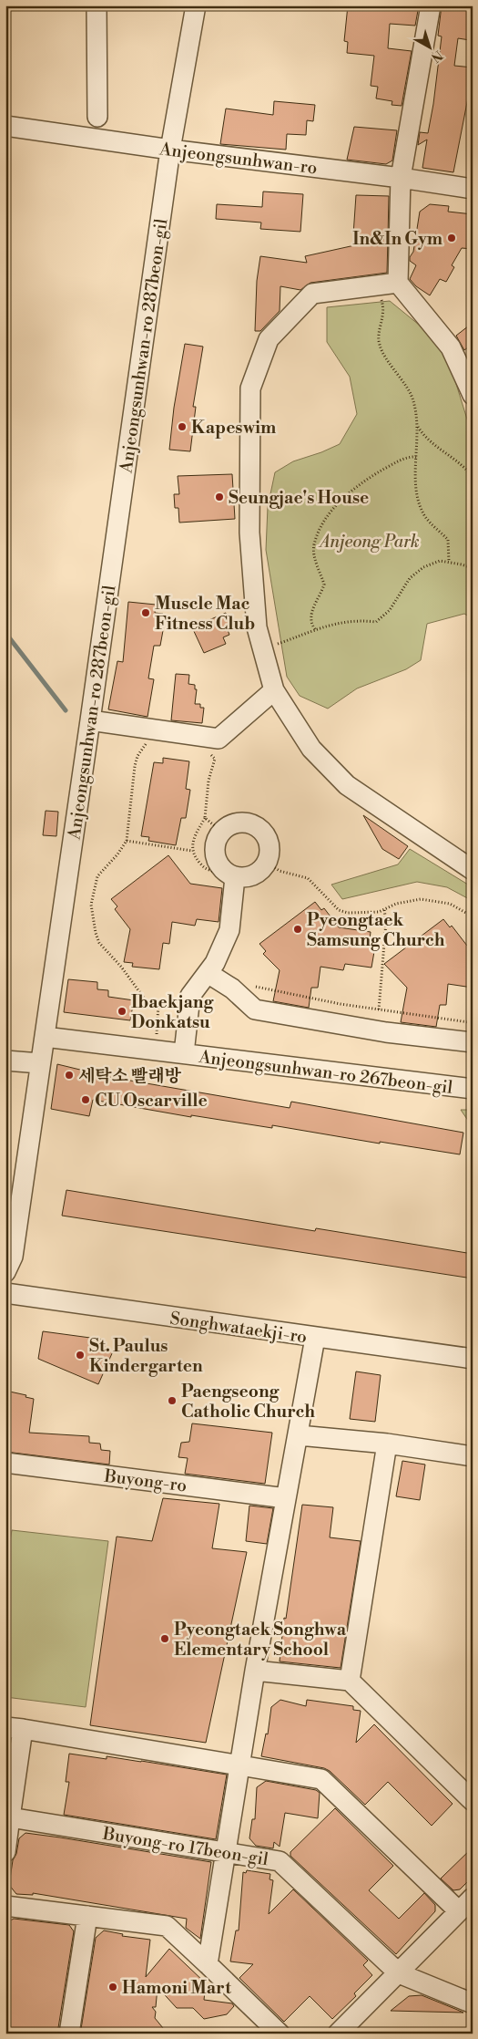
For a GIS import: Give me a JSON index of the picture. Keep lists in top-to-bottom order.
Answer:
{
  "streets": {
    "street": [
      "Anjeongsunhwan-ro",
      "Anjeongsunhwan-ro 287beon-gil",
      "Anjeongsunhwan-ro 267beon-gil",
      "Songhwataekji-ro",
      "Buyong-ro",
      "Buyong-ro 17beon-gil"
    ]
  },
  "crossings": [
    ["Anjeongsunhwan-ro", "Anjeongsunhwan-ro 287beon-gil"],
    ["Anjeongsunhwan-ro 287beon-gil", "Anjeongsunhwan-ro 267beon-gil"]
  ],
  "parks": ["Anjeong Park"],
  "places": [
    "In&In Gym",
    "Kapeswim",
    "Seungjae's House",
    "Muscle Mac Fitness Club",
    "Pyeongtaek Samsung Church",
    "Ibaekjang Donkatsu",
    "세탁소 빨래방",
    "CU Oscarville",
    "St. Paulus Kindergarten",
    "Paengseong Catholic Church",
    "Pyeongtaek Songhwa Elementary School",
    "Hamoni Mart"
  ],
  "north": "bottom right"
}
